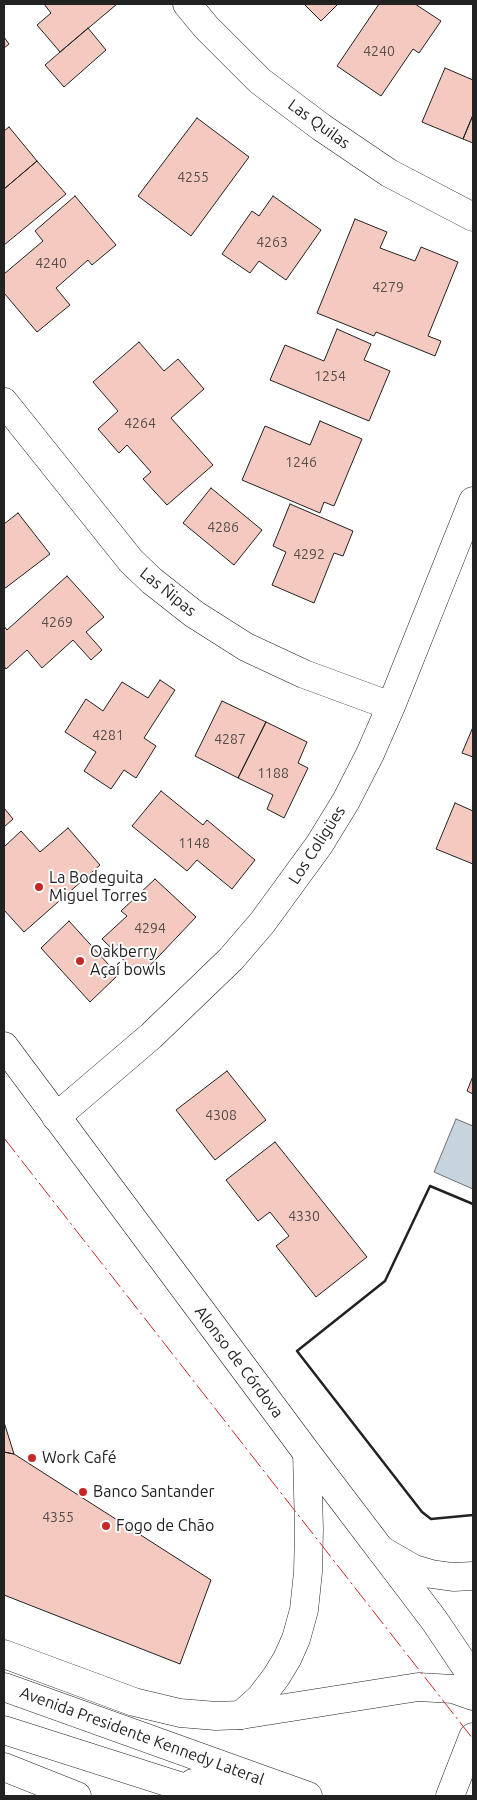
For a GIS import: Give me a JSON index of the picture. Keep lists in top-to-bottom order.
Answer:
{
  "streets": {
    "main road": [
      "Las Quilas",
      "Las Ñipas",
      "Los Coligües",
      "Alonso de Córdova",
      "Avenida Presidente Kennedy Lateral"
    ]
  },
  "crossings": [
    ["Las Ñipas", "Los Coligües"],
    ["Los Coligües", "Alonso de Córdova"]
  ],
  "places": [
    "La Bodeguita Miguel Torres",
    "Oakberry Açaí bowls",
    "Work Café",
    "Banco Santander",
    "Fogo de Chão"
  ],
  "house_numbers": [
    "4240",
    "4255",
    "4263",
    "4240",
    "4279",
    "1254",
    "4264",
    "1246",
    "4286",
    "4292",
    "4269",
    "4281",
    "4287",
    "1188",
    "1148",
    "4294",
    "4308",
    "4330",
    "4355"
  ]
}
